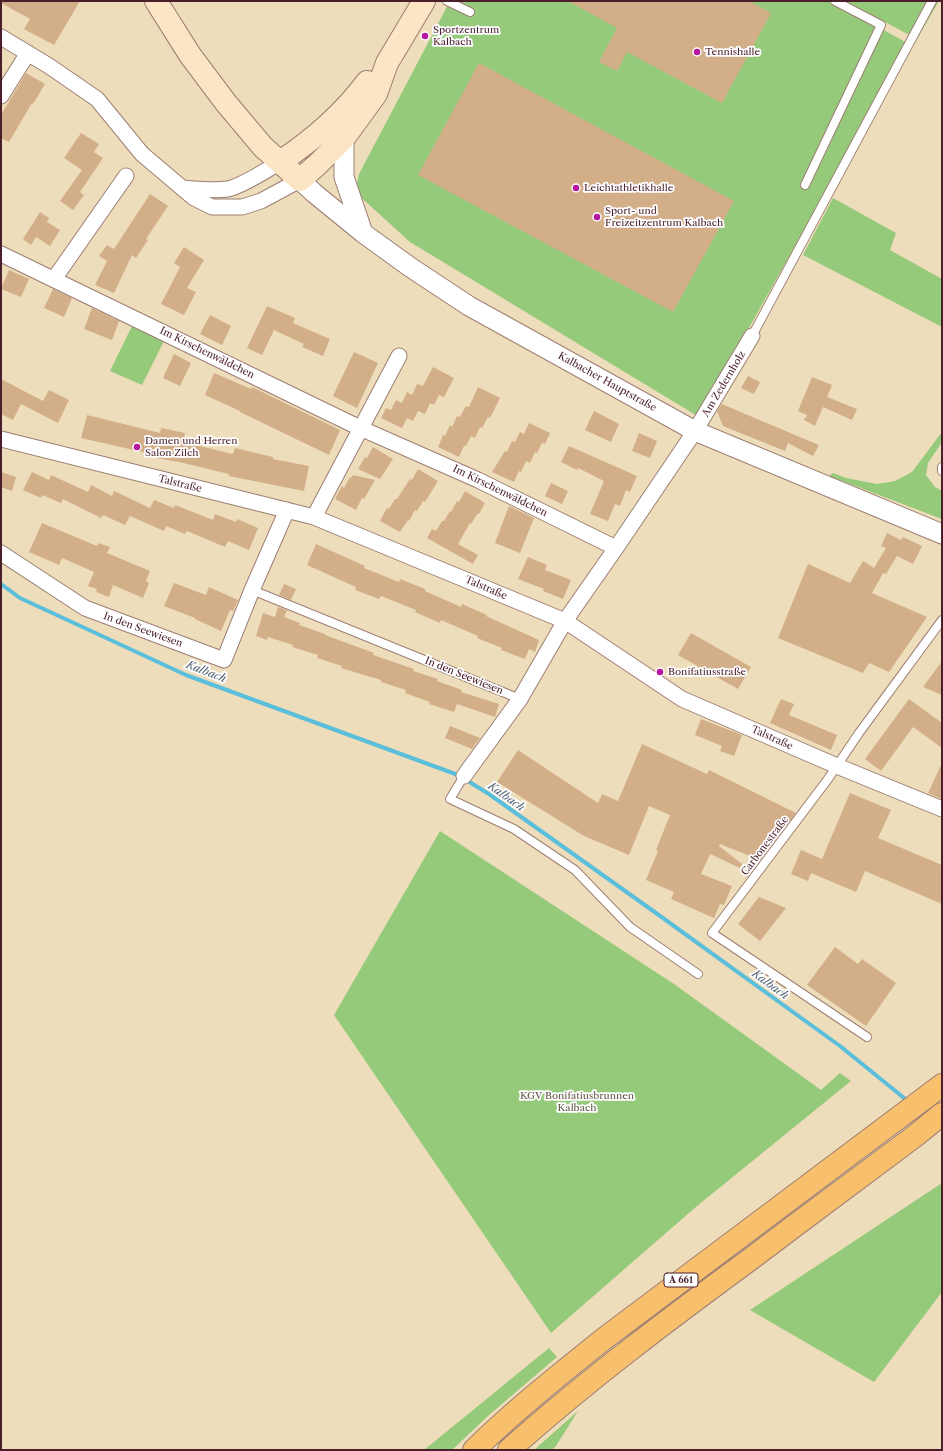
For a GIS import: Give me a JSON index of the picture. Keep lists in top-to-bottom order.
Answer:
{
  "streets": {
    "highway": ["A 661"],
    "main road": ["Kalbacher Hauptstraße"],
    "street": [
      "Im Kirschenwäldchen",
      "Am Zedernholz",
      "Talstraße",
      "In den Seewiesen"
    ],
    "lane": ["Carbonestraße"]
  },
  "crossings": [
    ["Kalbacher Hauptstraße", "Am Zedernholz"],
    ["Talstraße", "In den Seewiesen"],
    ["Talstraße", "Carbonestraße"]
  ],
  "water": ["Kalbach"],
  "parks": ["KGV Bonifatiusbrunnen Kalbach"],
  "places": [
    "Sportzentrum Kalbach",
    "Tennishalle",
    "Leichtathletikhalle",
    "Sport- und Freizeitzentrum Kalbach",
    "Damen und Herren Salon Zilch",
    "Bonifatiusstraße"
  ]
}
